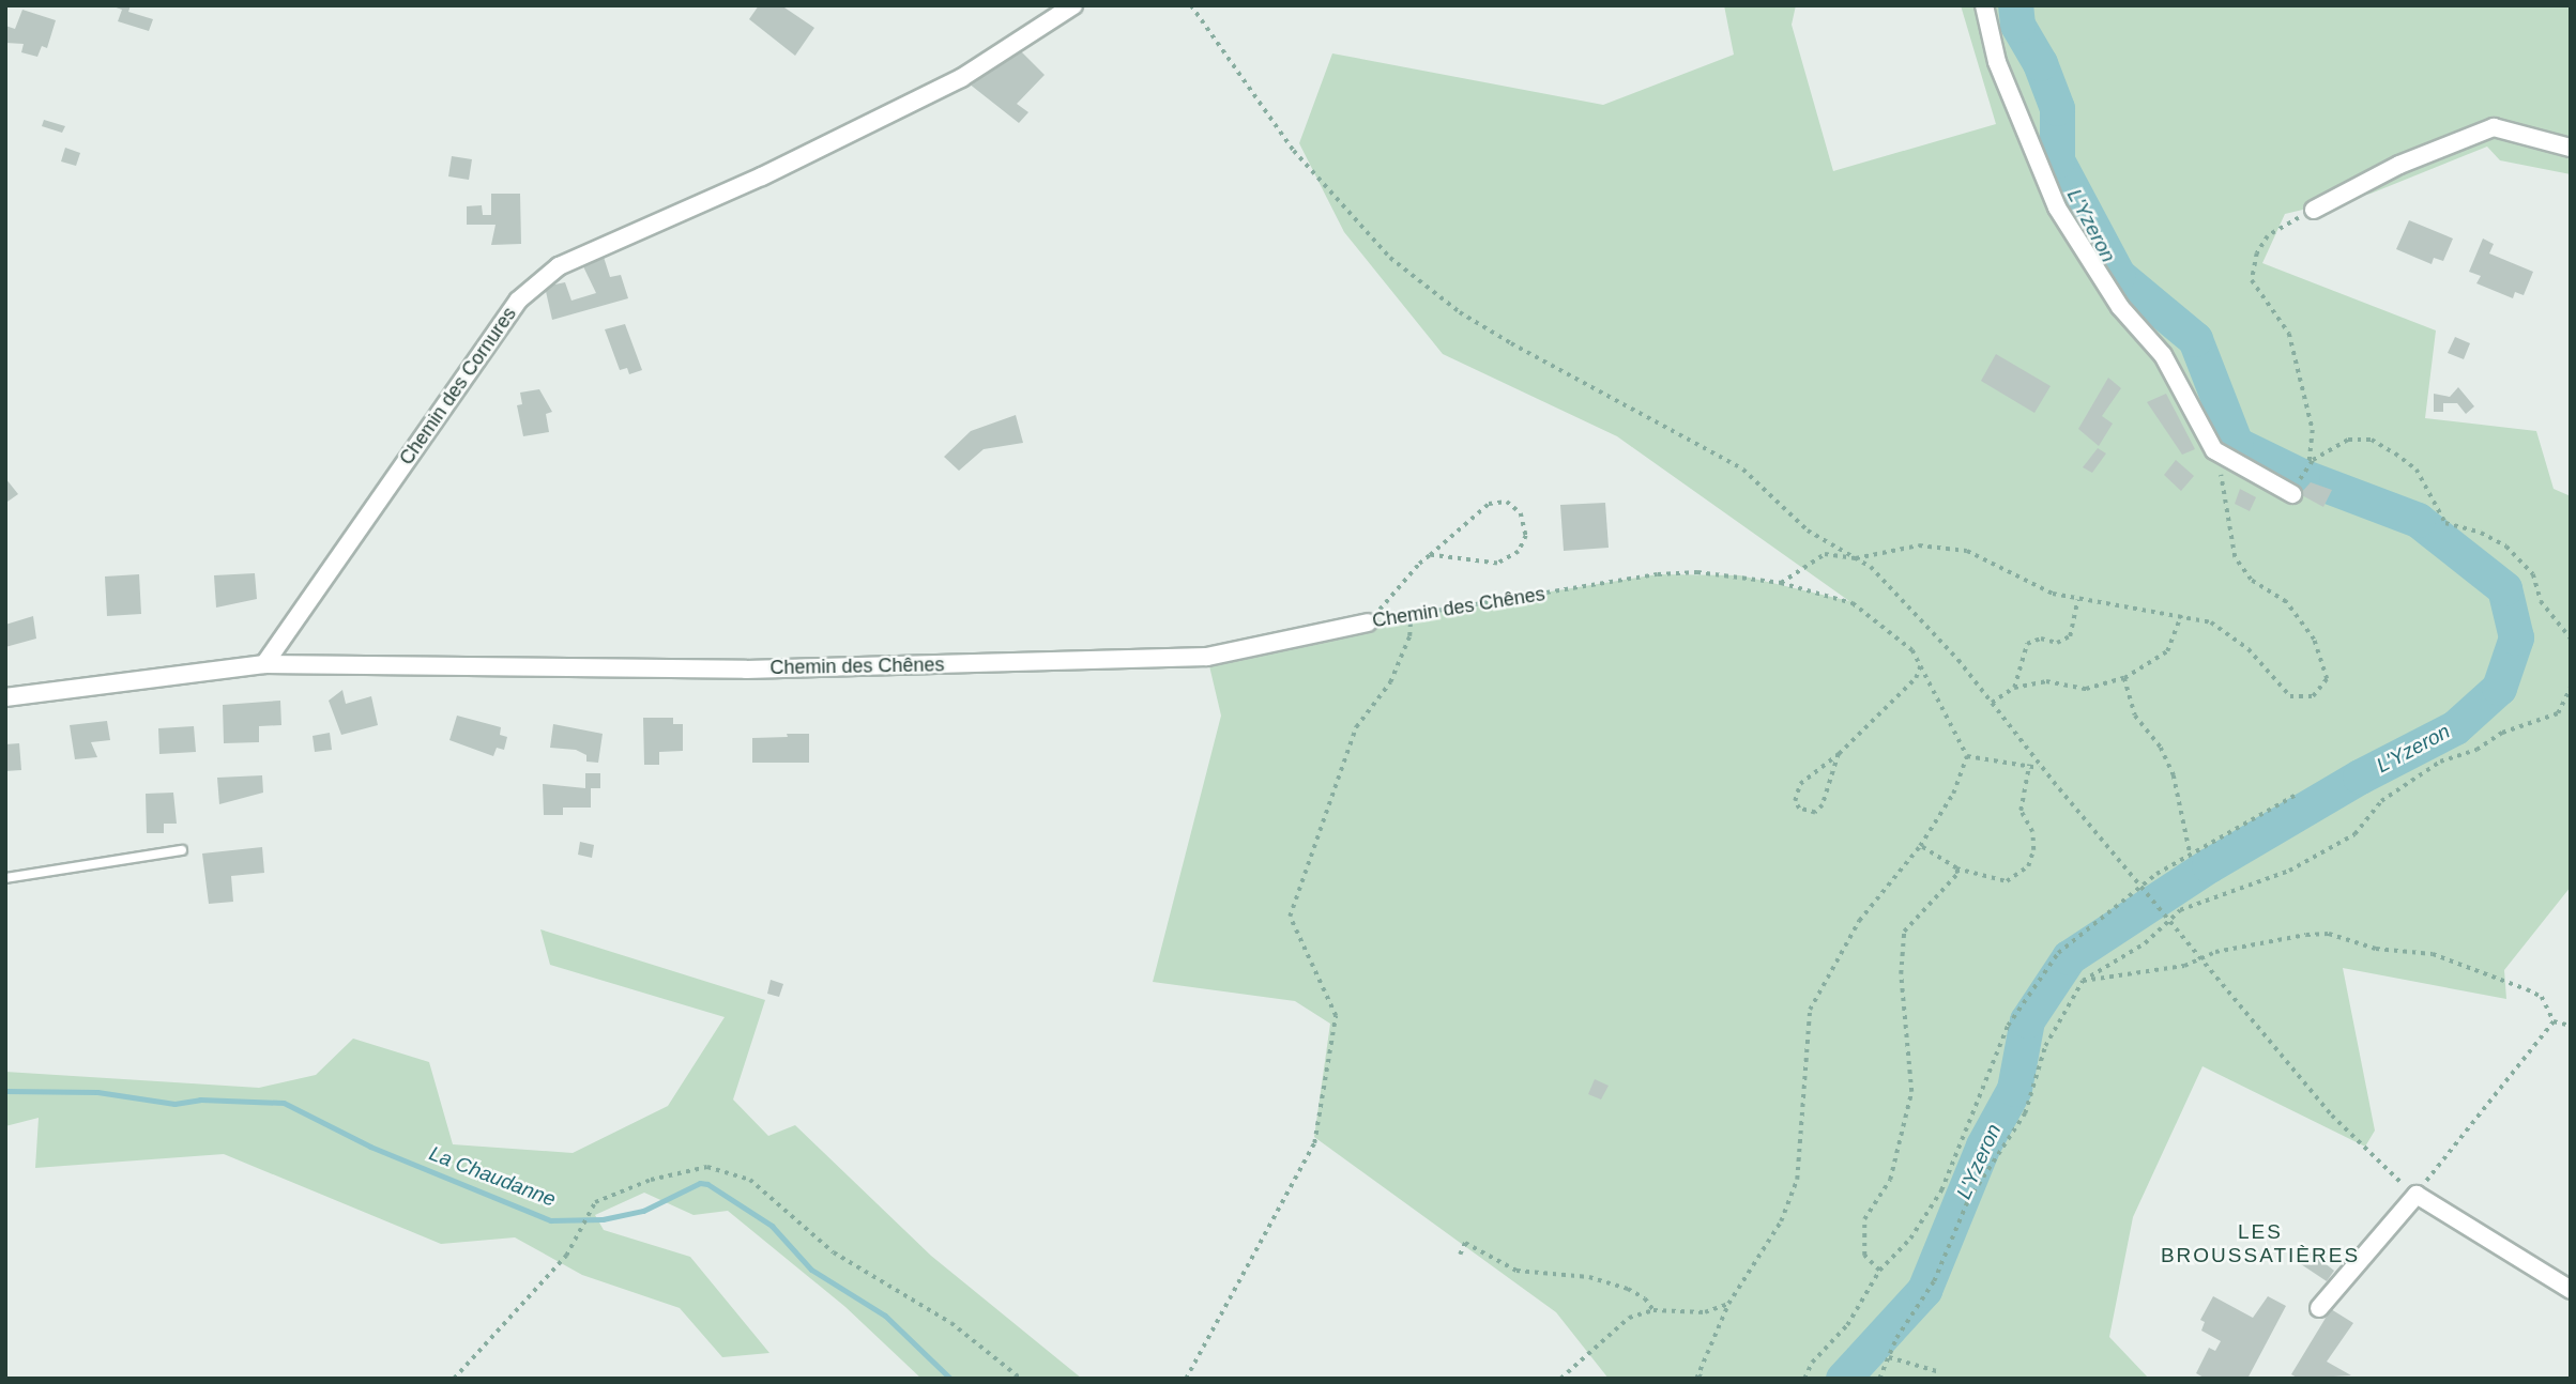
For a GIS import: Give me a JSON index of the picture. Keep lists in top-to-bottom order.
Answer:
{
  "streets": {
    "street": ["Chemin des Cornures", "Chemin des Chênes"]
  },
  "crossings": [
    ["Chemin des Cornures", "Chemin des Chênes"]
  ],
  "districts": ["LES BROUSSATIÈRES"],
  "water": ["L'Yzeron", "La Chaudanne"]
}
